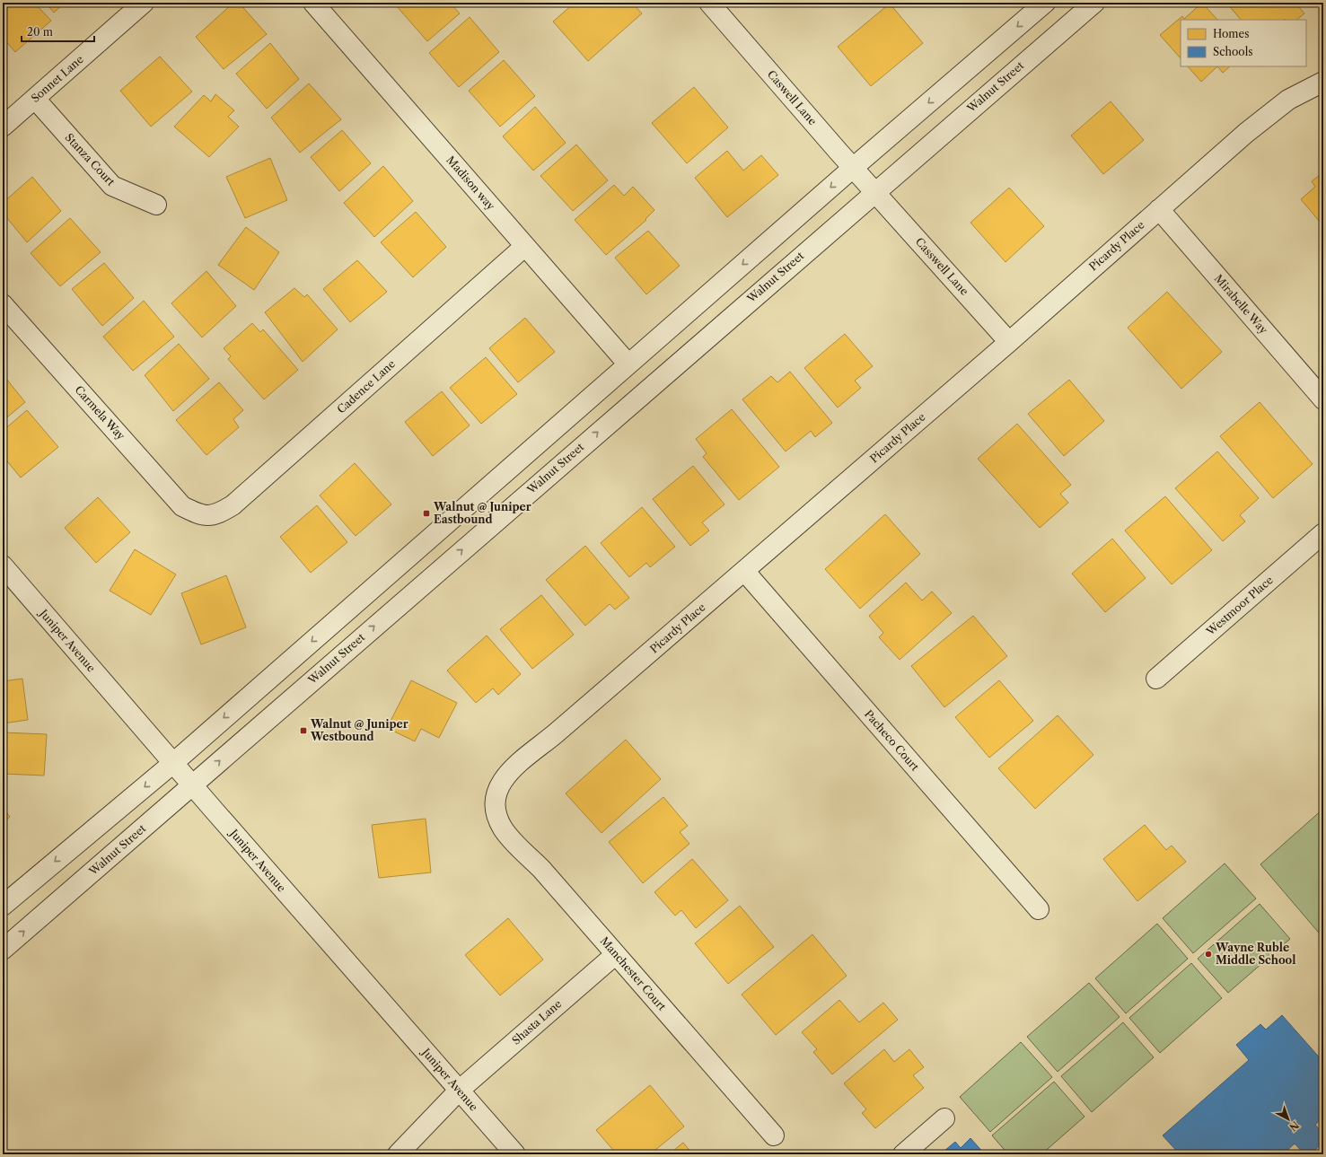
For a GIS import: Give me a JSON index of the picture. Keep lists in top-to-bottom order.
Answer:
{
  "streets": {
    "street": [
      "Sonnet Lane",
      "Walnut Street",
      "Caswell Lane",
      "Stanza Court",
      "Madison way",
      "Picardy Place",
      "Casswell Lane",
      "Mirabelle Way",
      "Cadence Lane",
      "Carmela Way",
      "Westmoor Place",
      "Juniper Avenue",
      "Pacheco Court",
      "Manchester Court",
      "Shasta Lane"
    ]
  },
  "crossings": [
    ["Sonnet Lane", "Stanza Court"],
    ["Walnut Street", "Caswell Lane"],
    ["Walnut Street", "Casswell Lane"],
    ["Walnut Street", "Juniper Avenue"],
    ["Caswell Lane", "Casswell Lane"],
    ["Madison way", "Cadence Lane"],
    ["Picardy Place", "Casswell Lane"],
    ["Picardy Place", "Mirabelle Way"],
    ["Picardy Place", "Pacheco Court"],
    ["Picardy Place", "Manchester Court"],
    ["Cadence Lane", "Carmela Way"],
    ["Juniper Avenue", "Shasta Lane"],
    ["Manchester Court", "Shasta Lane"]
  ],
  "places": {
    "transit": ["Walnut @ Juniper Eastbound", "Walnut @ Juniper Westbound"],
    "other": ["Wayne Ruble Middle School"]
  },
  "legend": ["Homes", "Schools"],
  "scale_bar": "20 m",
  "north": "bottom right"
}
